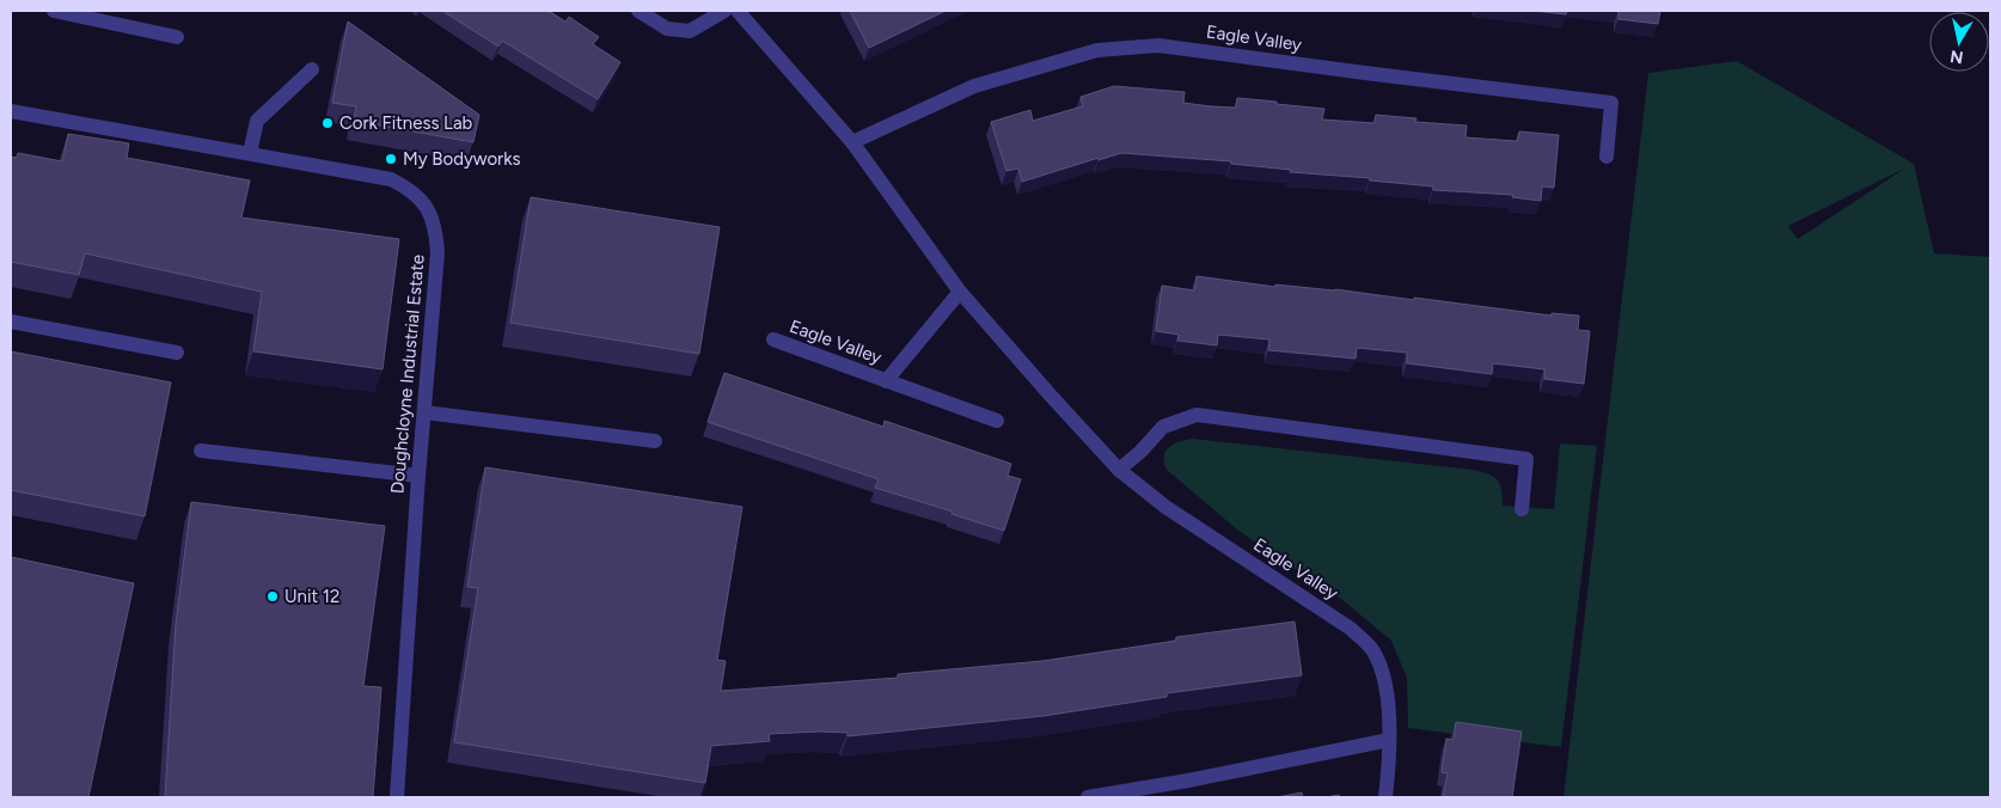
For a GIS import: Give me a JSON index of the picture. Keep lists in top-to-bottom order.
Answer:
{
  "streets": {
    "street": ["Eagle Valley", "Doughcloyne Industrial Estate"]
  },
  "places": ["Cork Fitness Lab", "My Bodyworks", "Unit 12"],
  "north": "bottom"
}
